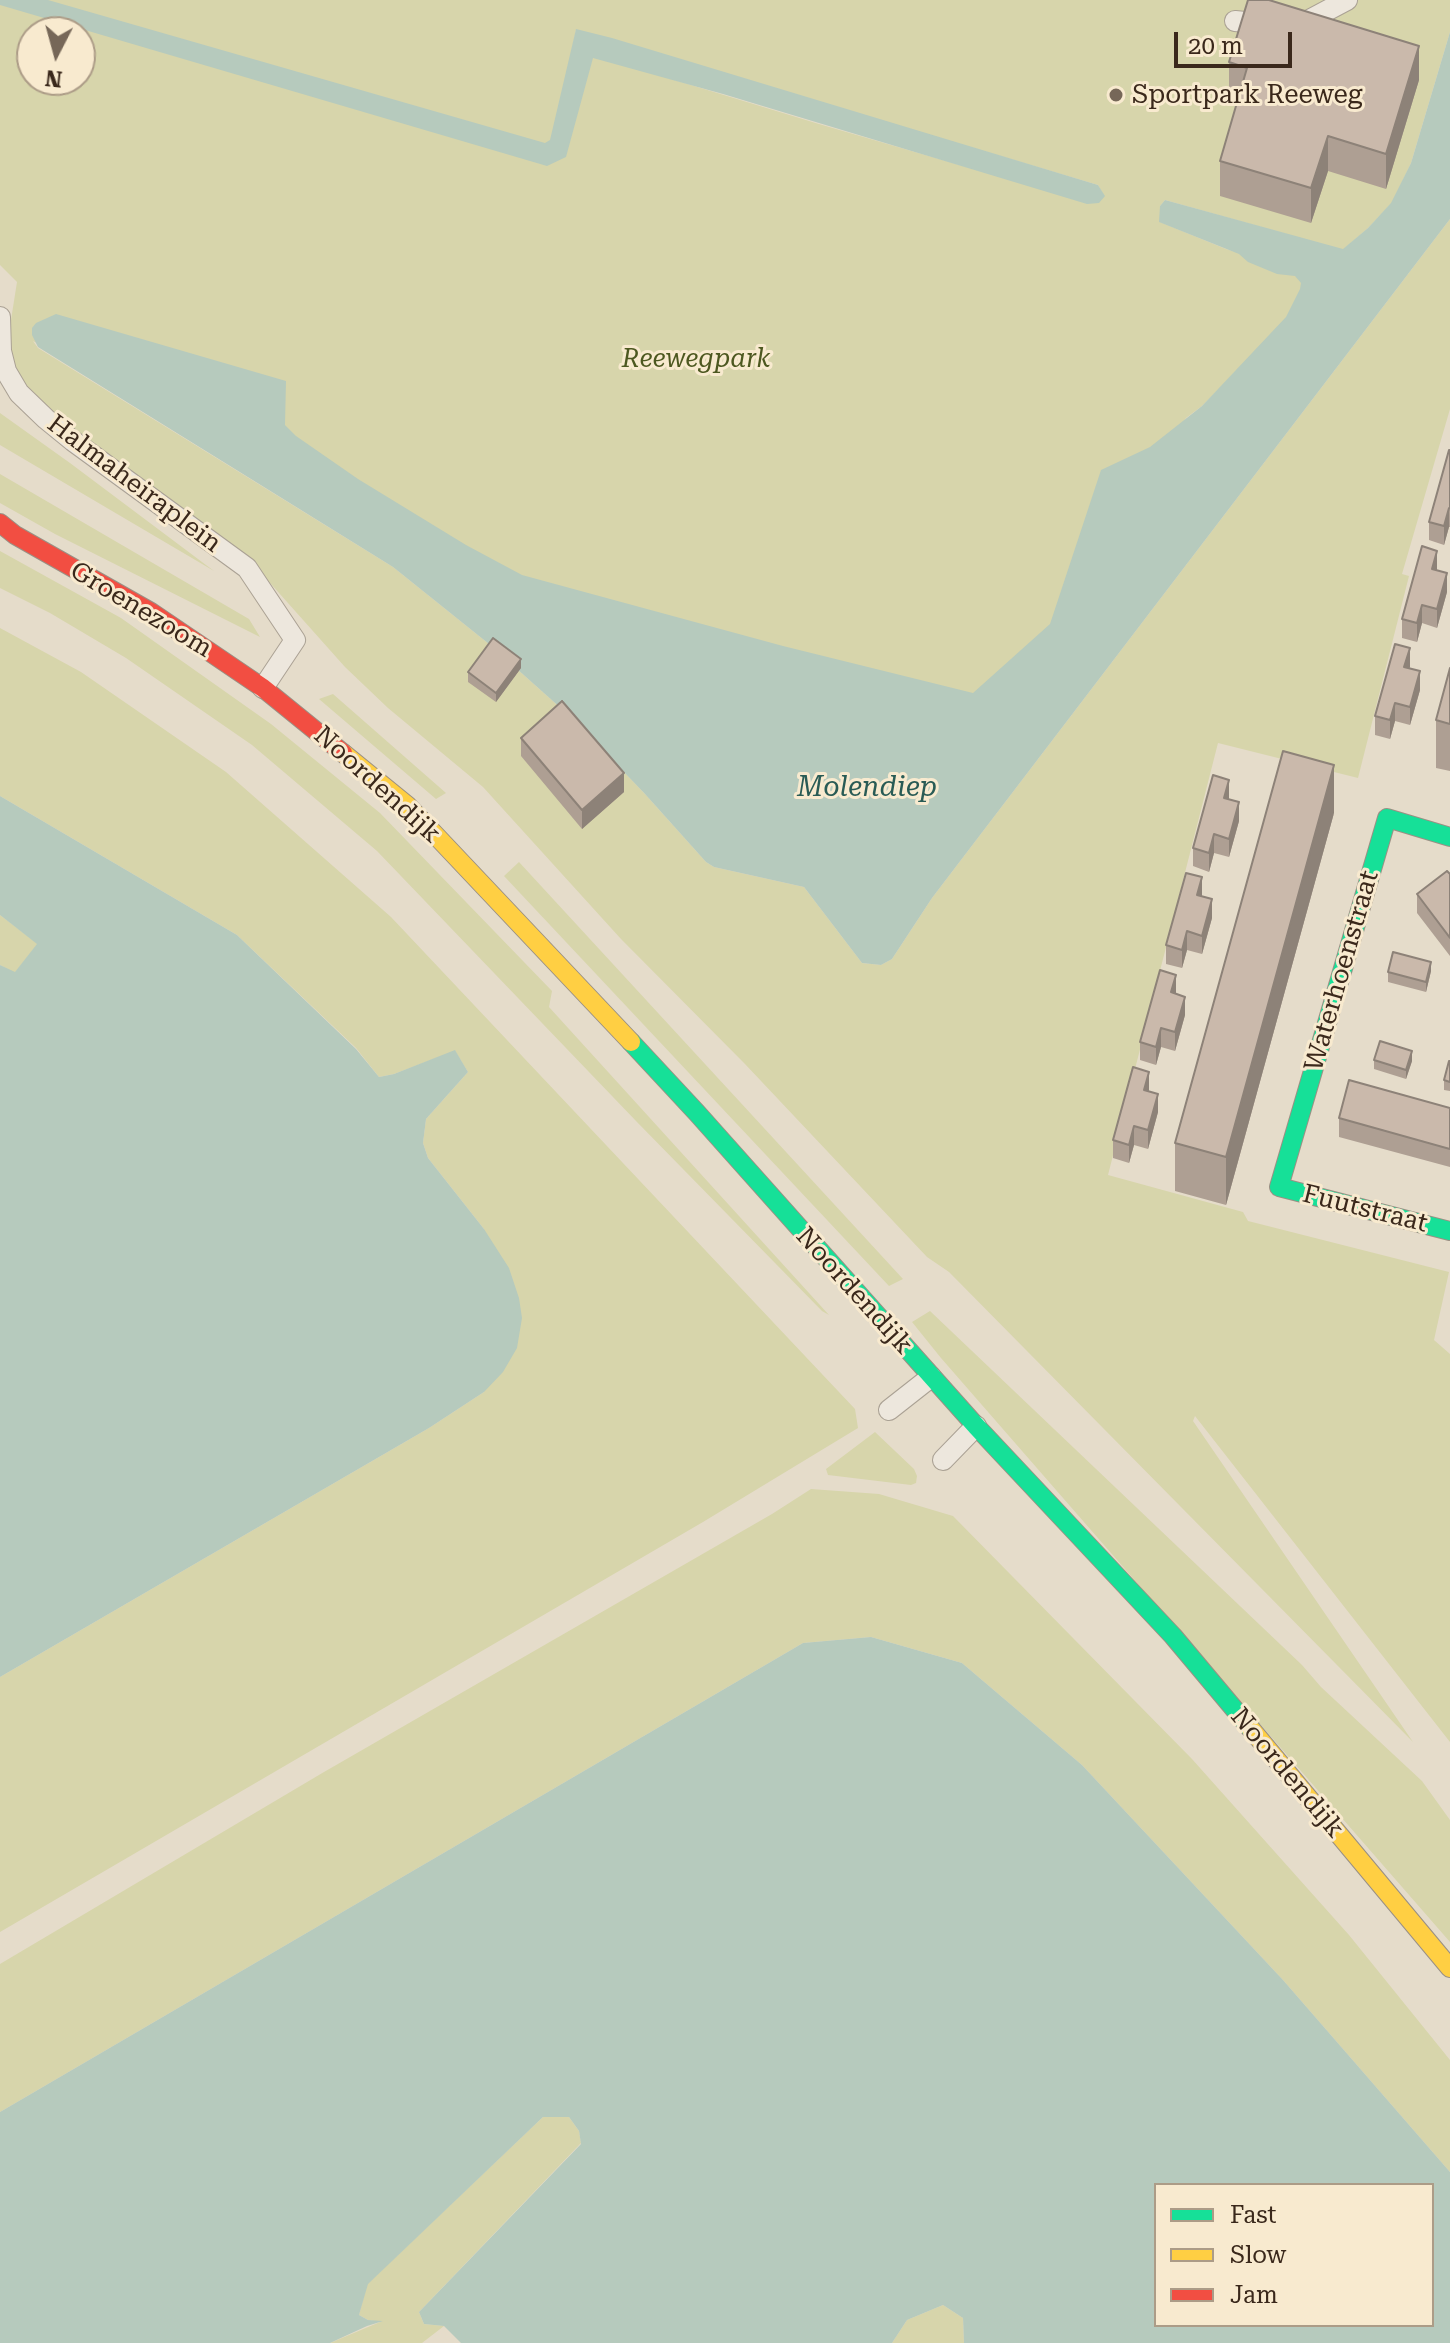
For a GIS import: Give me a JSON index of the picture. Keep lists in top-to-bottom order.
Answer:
{
  "streets": {
    "street": [
      "Groenezoom",
      "Noordendijk",
      "Waterhoenstraat",
      "Fuutstraat"
    ],
    "lane": ["Halmaheiraplein"]
  },
  "crossings": [
    ["Halmaheiraplein", "Groenezoom"],
    ["Halmaheiraplein", "Noordendijk"],
    ["Groenezoom", "Noordendijk"],
    ["Waterhoenstraat", "Fuutstraat"]
  ],
  "water": ["Molendiep"],
  "parks": ["Reewegpark"],
  "places": ["Sportpark Reeweg"],
  "legend": ["Fast", "Slow", "Jam"],
  "scale_bar": "20 m",
  "north": "bottom"
}
